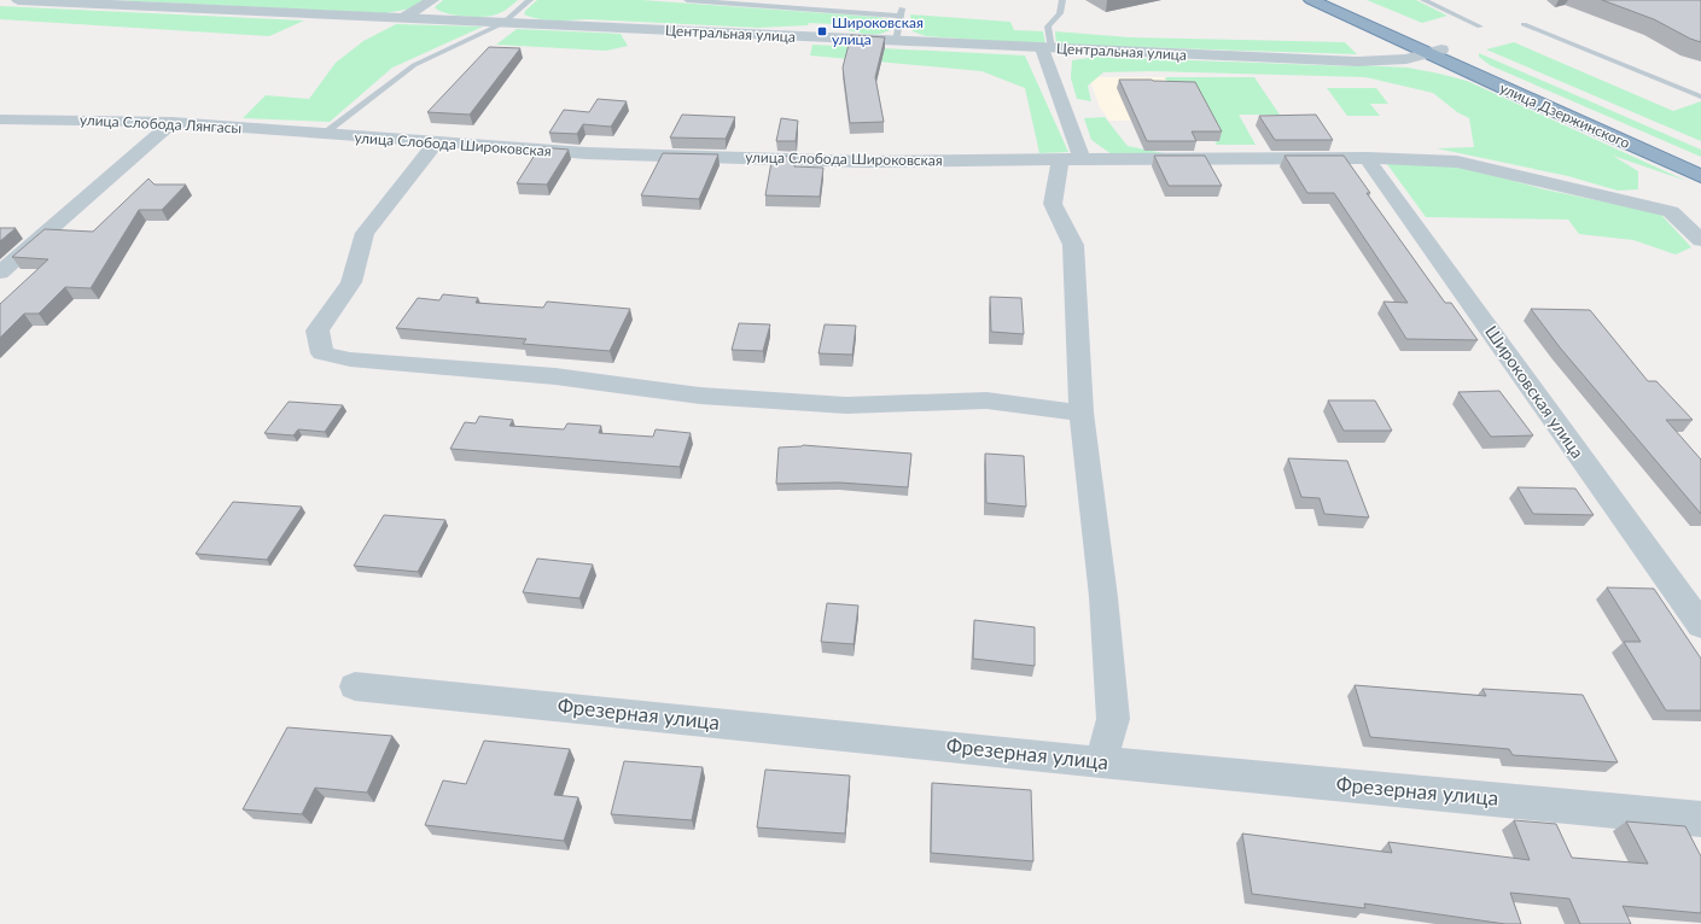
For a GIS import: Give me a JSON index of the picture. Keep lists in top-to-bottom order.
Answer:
{
  "streets": {
    "highway": ["улица Дзержинского"],
    "street": [
      "Центральная улица",
      "улица Слобода Лянгасы",
      "улица Слобода Широковская",
      "Широковская улица",
      "Фрезерная улица"
    ]
  },
  "crossings": [
    ["Центральная улица", "улица Дзержинского"],
    ["улица Слобода Лянгасы", "улица Слобода Широковская"],
    ["улица Слобода Широковская", "Широковская улица"]
  ],
  "places": {
    "transit": ["Широковская улица"]
  }
}
